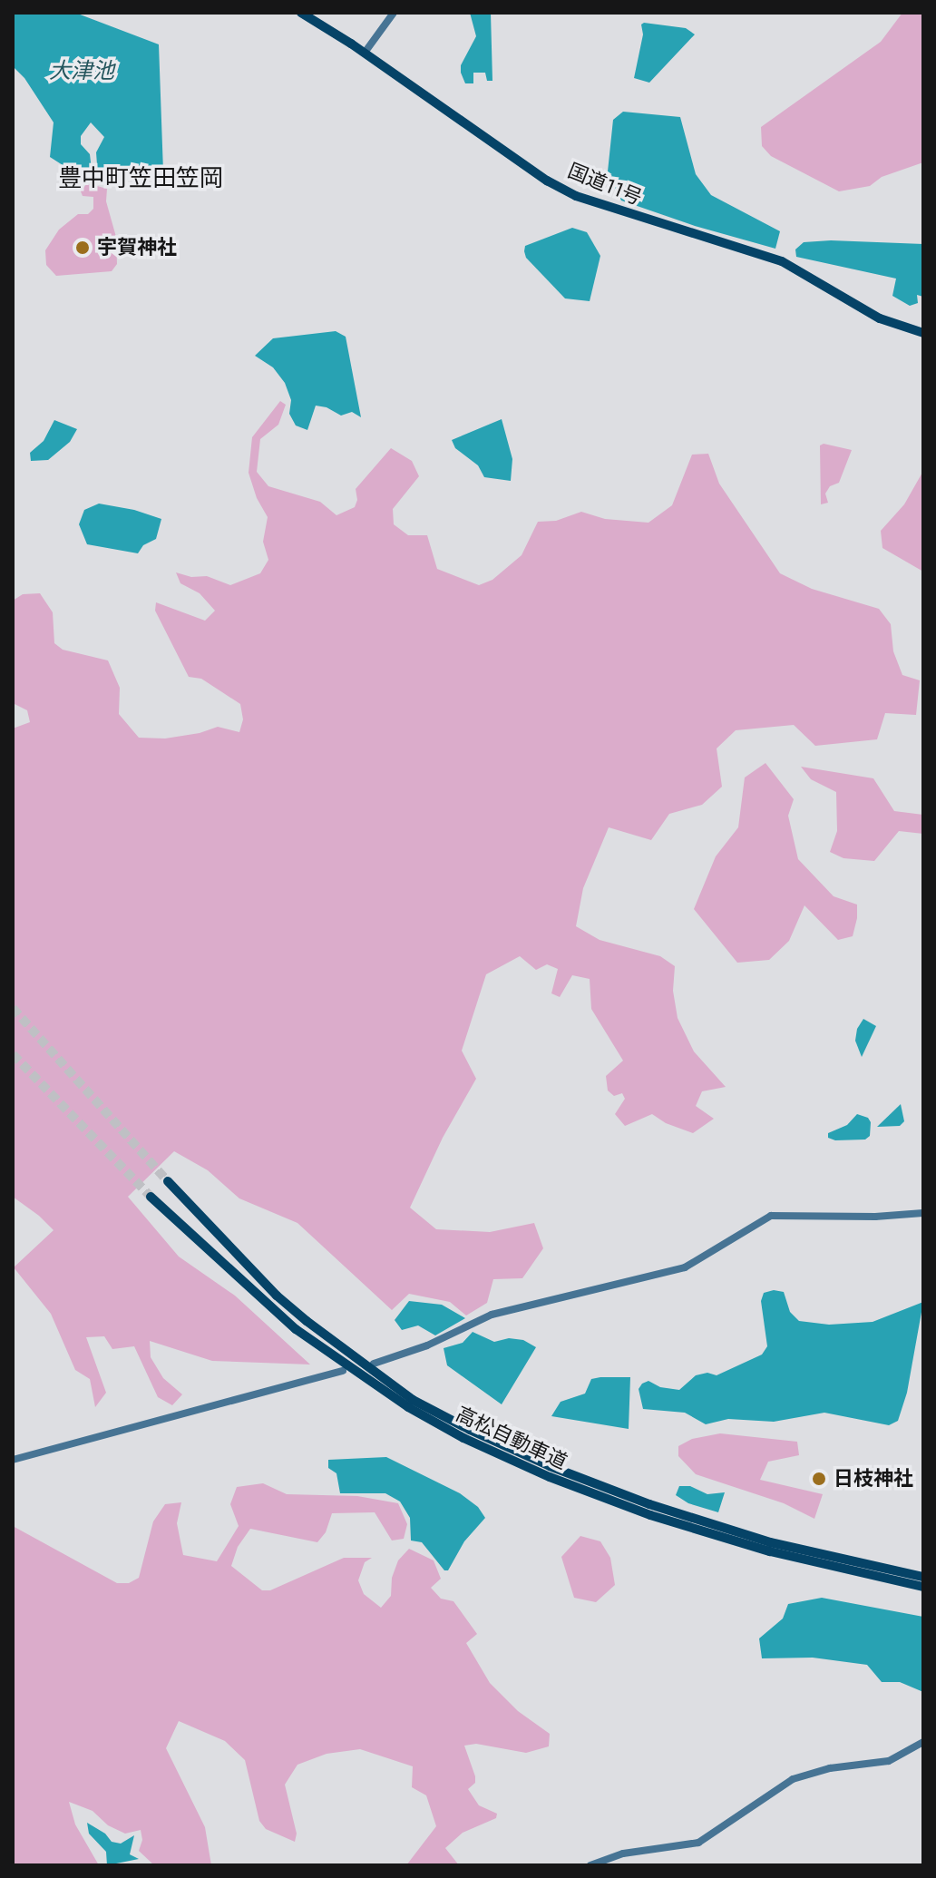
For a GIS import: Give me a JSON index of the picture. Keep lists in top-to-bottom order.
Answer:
{
  "streets": {
    "highway": ["国道11号", "高松自動車道"]
  },
  "districts": ["豊中町笠田笠岡"],
  "water": ["大津池"],
  "places": ["宇賀神社", "日枝神社"]
}
